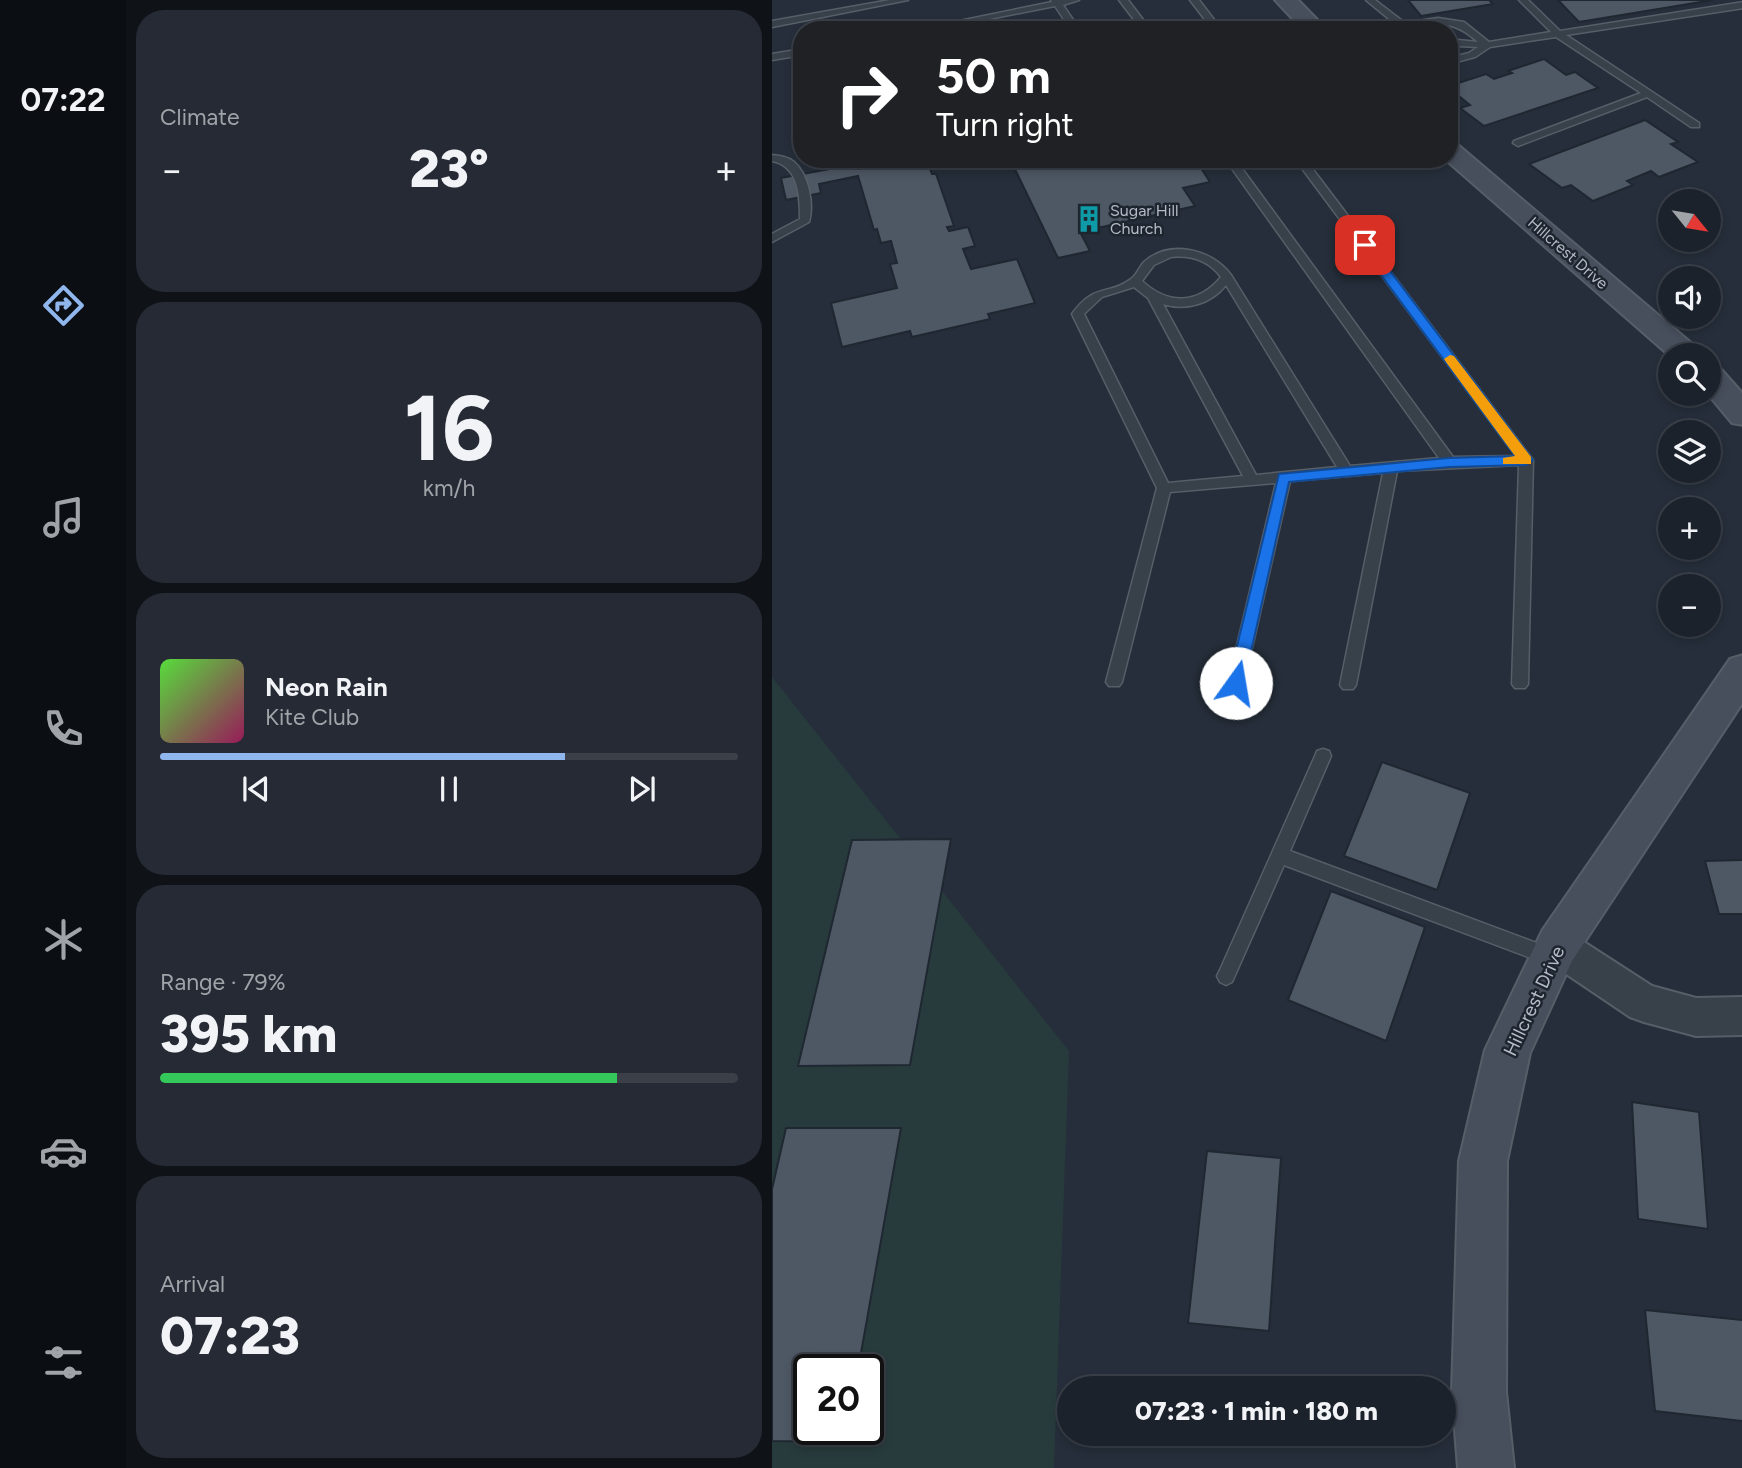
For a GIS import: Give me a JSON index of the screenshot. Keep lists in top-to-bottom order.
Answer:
{
  "streets": {
    "street": ["Hillcrest Drive"]
  },
  "places": {
    "building": ["Sugar Hill Church"]
  },
  "north": "bottom right",
  "page": {
    "tabs": "07:22",
    "tile": [
      "Climate",
      ["16", "km/h"],
      ["Range · 79%", "395 km"],
      ["Arrival", "07:23"]
    ],
    "turn": ["50 m", "Turn right"],
    "heat": ["−", "23°", "+"],
    "map_buttons": ["+", "−"],
    "song": ["Neon Rain", "Kite Club"],
    "limit": "20",
    "trip": "07:23 · 1 min · 180 m"
  }
}
